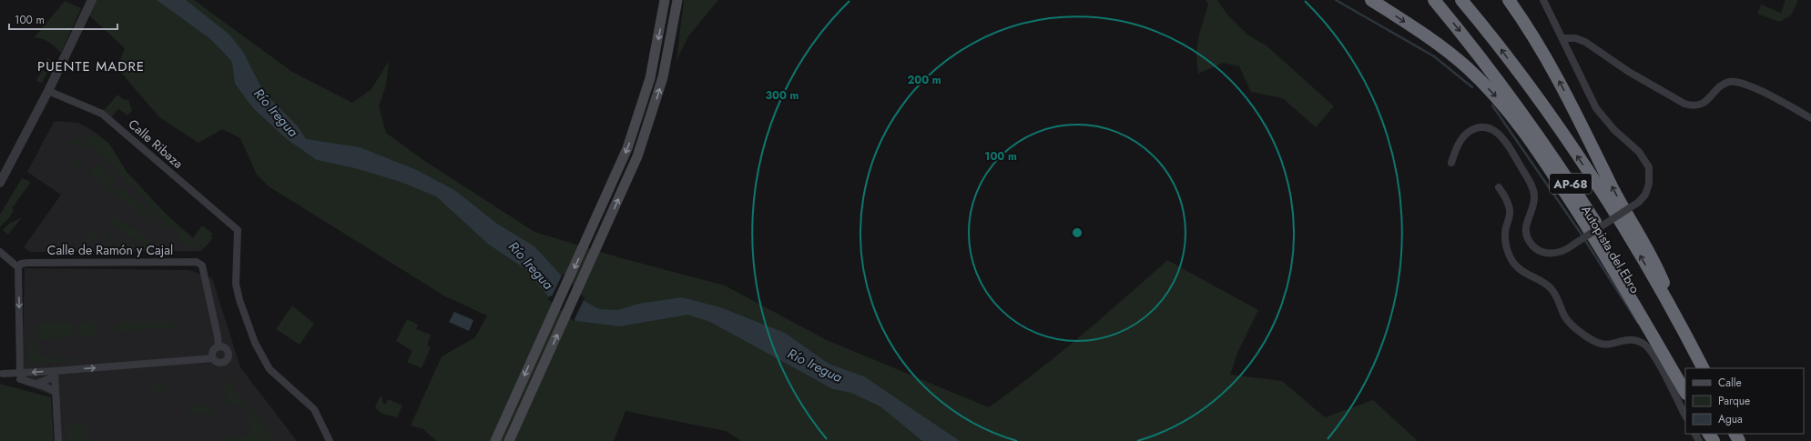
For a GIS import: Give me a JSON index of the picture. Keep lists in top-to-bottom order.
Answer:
{
  "streets": {
    "highway": ["AP-68", "Autopista del Ebro"],
    "street": ["Calle Ribaza", "Calle de Ramón y Cajal"]
  },
  "districts": ["PUENTE MADRE"],
  "water": ["Río Iregua"],
  "legend": ["Calle", "Parque", "Agua"],
  "scale_bar": "100 m",
  "rings": ["200 m", "300 m", "100 m"]
}
